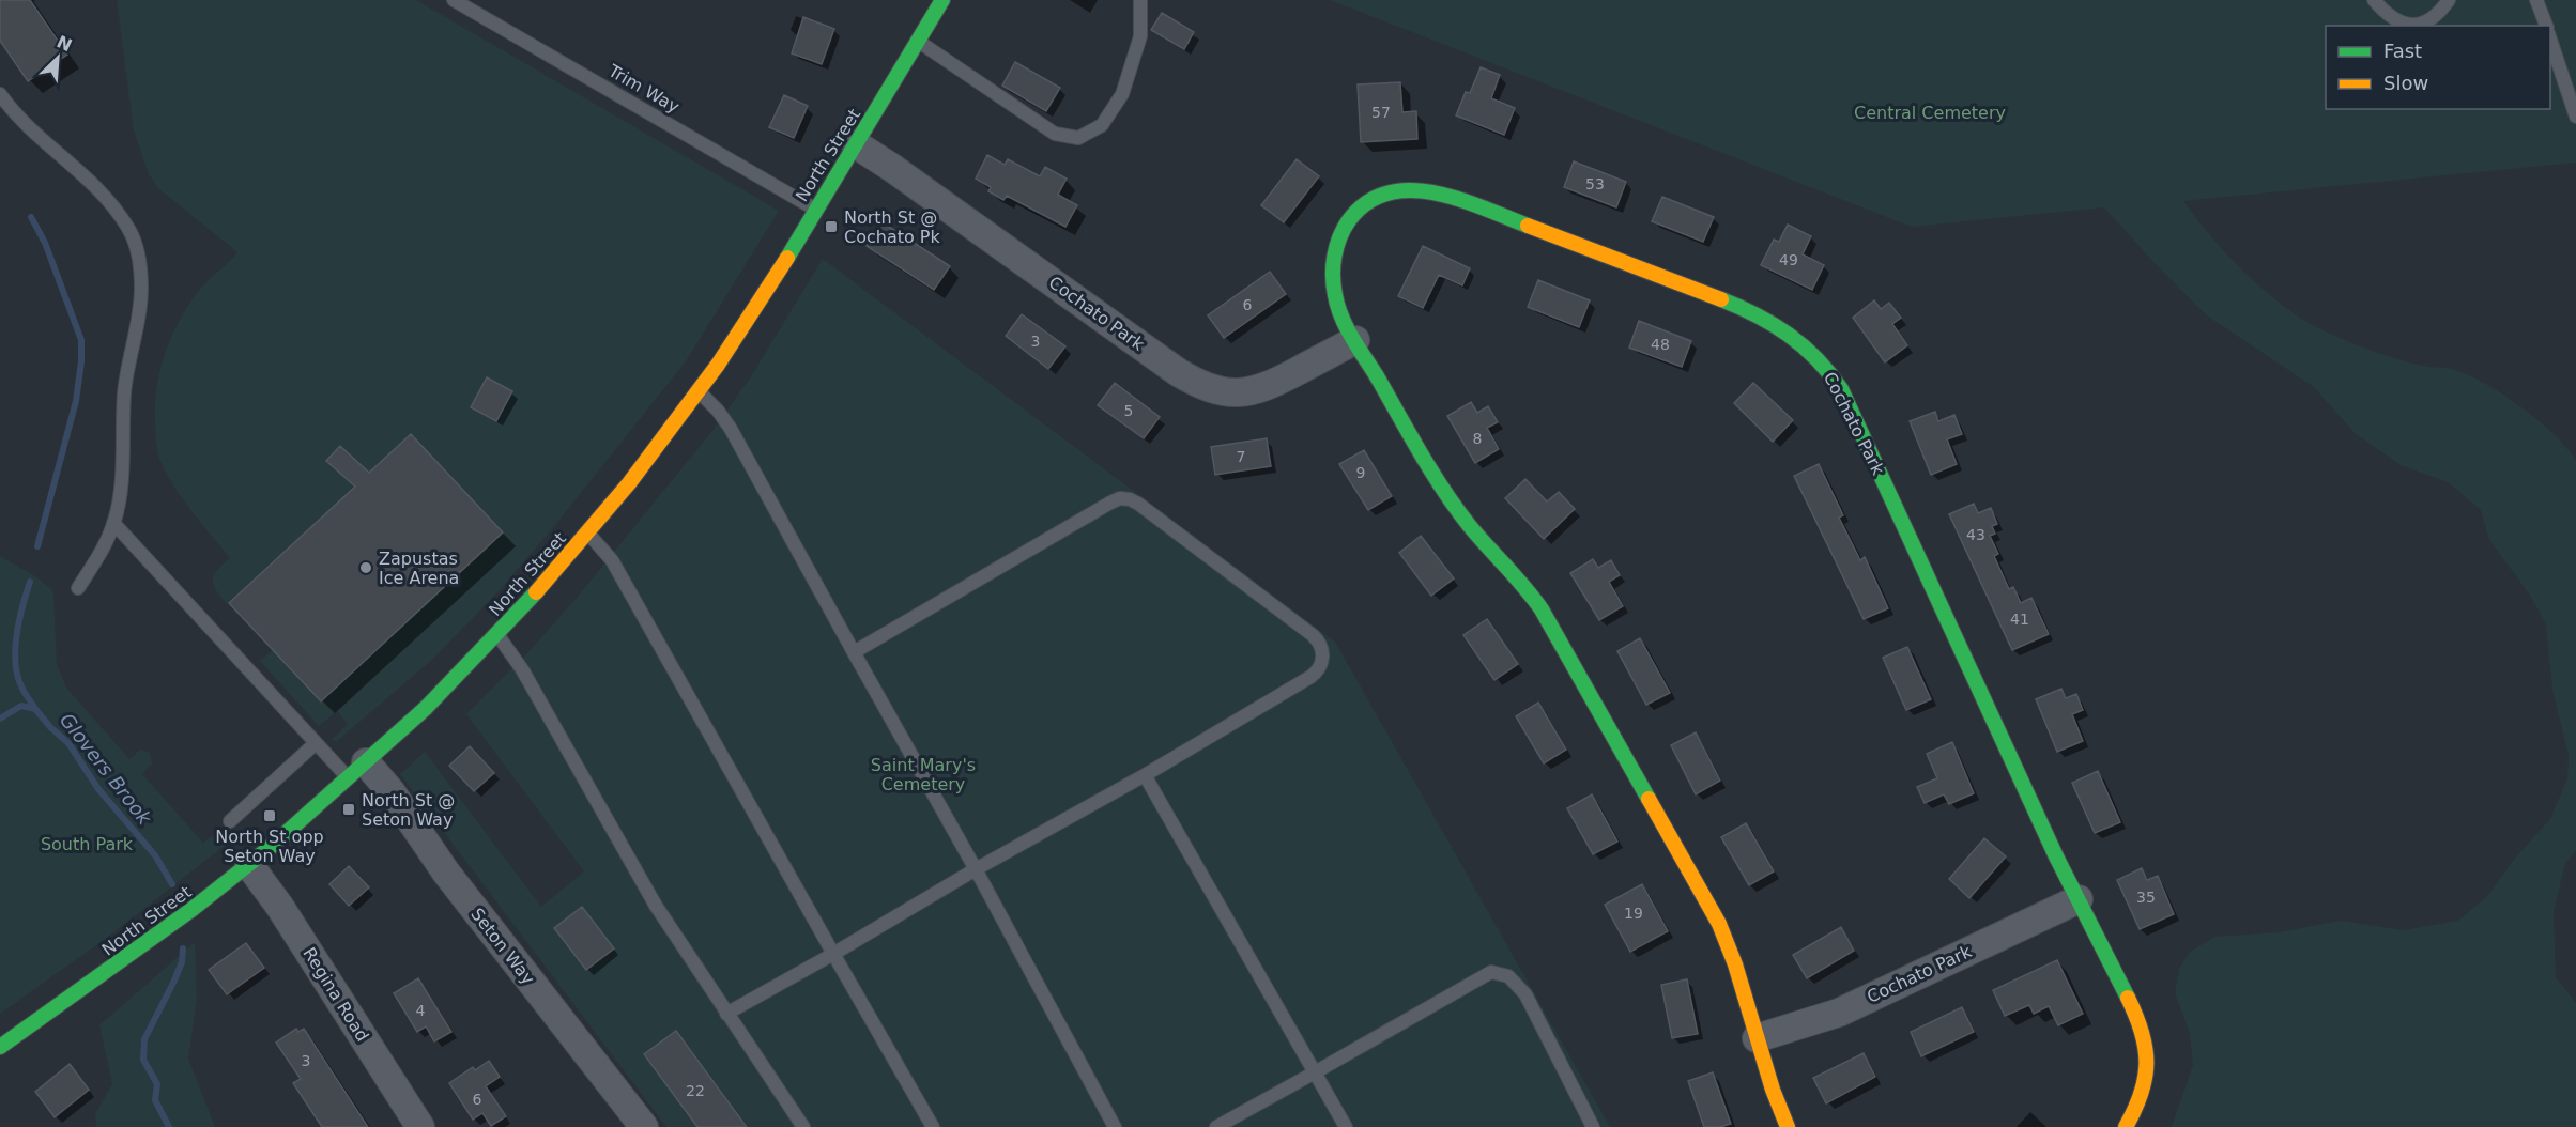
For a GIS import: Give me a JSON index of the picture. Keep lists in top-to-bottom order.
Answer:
{
  "streets": {
    "street": [
      "North Street",
      "Cochato Park",
      "Seton Way",
      "Regina Road"
    ],
    "lane": ["Trim Way"]
  },
  "crossings": [
    ["Trim Way", "North Street"],
    ["North Street", "Cochato Park"],
    ["North Street", "Seton Way"],
    ["North Street", "Regina Road"]
  ],
  "water": ["Glovers Brook"],
  "parks": ["Central Cemetery", "Saint Mary's Cemetery", "South Park"],
  "places": {
    "transit": ["North St @ Cochato Pk", "North St @ Seton Way", "North St opp Seton Way"],
    "other": ["Zapustas Ice Arena"]
  },
  "house_numbers": [
    "57",
    "53",
    "49",
    "6",
    "3",
    "48",
    "5",
    "8",
    "7",
    "9",
    "43",
    "41",
    "35",
    "19",
    "4",
    "3",
    "22",
    "6"
  ],
  "legend": ["Fast", "Slow"],
  "north": "top right"
}
